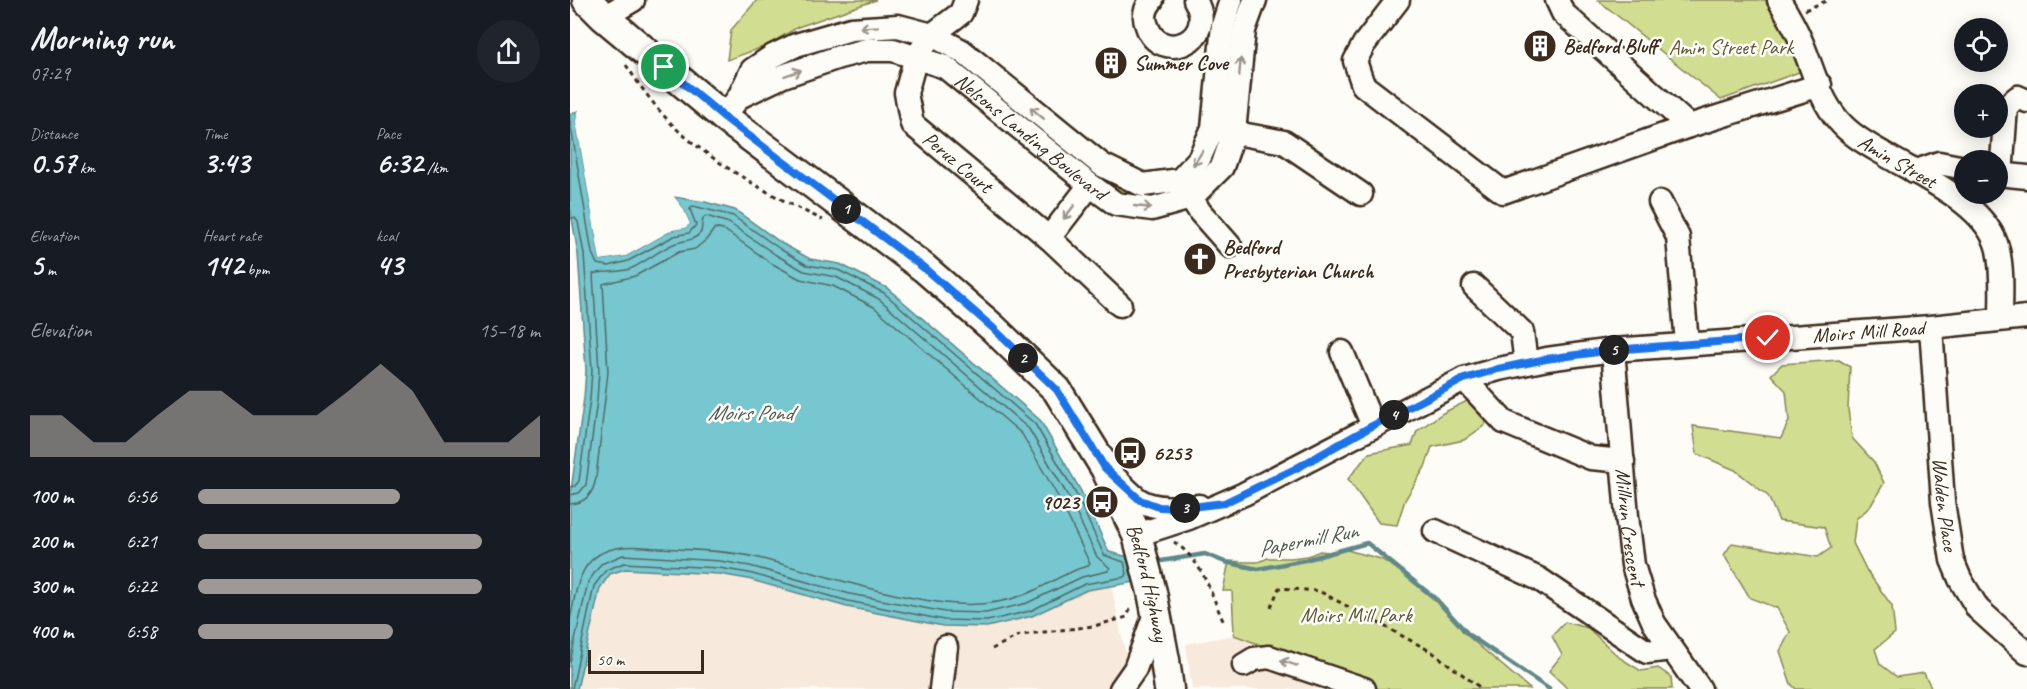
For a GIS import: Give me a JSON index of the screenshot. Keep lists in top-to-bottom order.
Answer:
{
  "streets": {
    "main road": ["Bedford Highway"],
    "street": [
      "Nelsons Landing Boulevard",
      "Amin Street",
      "Peruz Court",
      "Moirs Mill Road",
      "Walden Place",
      "Millrun Crescent"
    ]
  },
  "crossings": [
    ["Nelsons Landing Boulevard", "Peruz Court"],
    ["Nelsons Landing Boulevard", "Bedford Highway"],
    ["Amin Street", "Moirs Mill Road"],
    ["Moirs Mill Road", "Walden Place"],
    ["Moirs Mill Road", "Millrun Crescent"],
    ["Moirs Mill Road", "Bedford Highway"]
  ],
  "water": ["Moirs Pond", "Papermill Run"],
  "parks": ["Amin Street Park", "Moirs Mill Park"],
  "places": {
    "building": ["Bedford Bluff", "Summer Cove"],
    "church": ["Bedford Presbyterian Church"],
    "bus stop": ["6253", "9023"]
  },
  "scale_bar": "50 m",
  "page": {
    "heading": ["Morning run", "07:29"],
    "map_buttons": ["+", "−"],
    "stats": [
      ["Distance", "0.57 km"],
      ["Time", "3:43"],
      ["Pace", "6:32 /km"],
      ["Elevation", "5 m"],
      ["Heart rate", "142 bpm"],
      ["kcal", "43"]
    ],
    "pins": [
      "1",
      "5",
      "2",
      "4",
      "3"
    ],
    "chart": ["Elevation", "15–18 m"],
    "list": [
      {
        "name": "100 m",
        "note": "6:56"
      },
      {
        "name": "200 m",
        "note": "6:21"
      },
      {
        "name": "300 m",
        "note": "6:22"
      },
      {
        "name": "400 m",
        "note": "6:58"
      }
    ],
    "scale": "50 m"
  }
}
